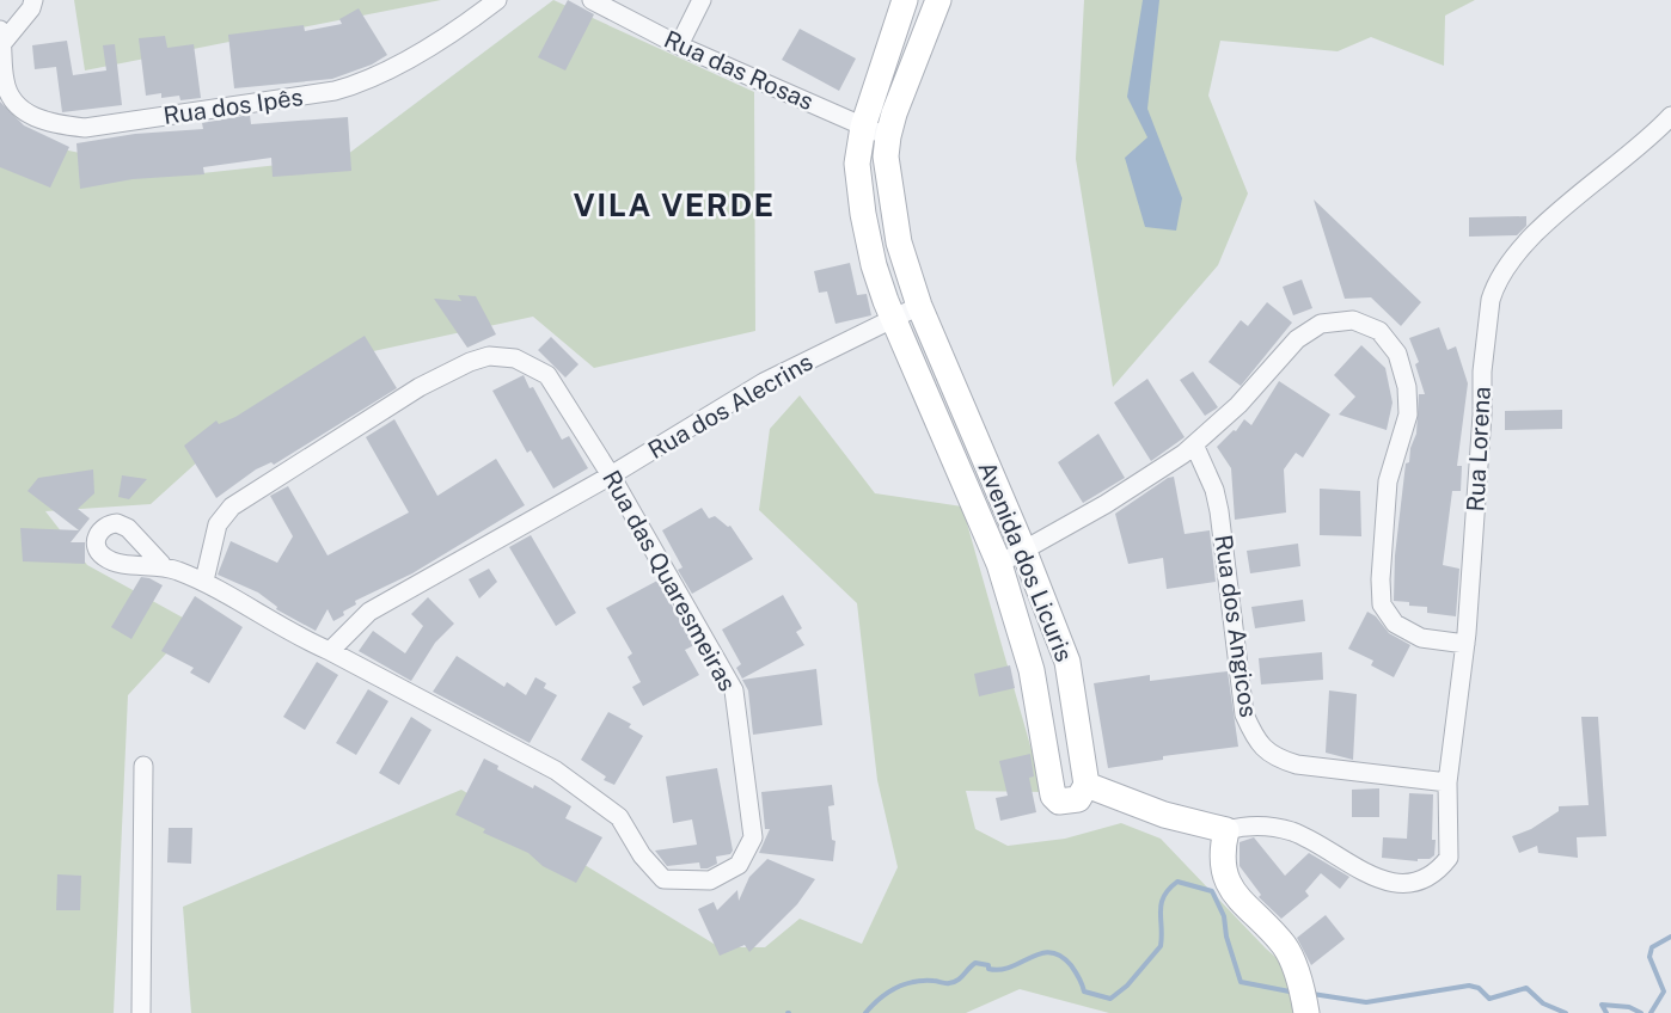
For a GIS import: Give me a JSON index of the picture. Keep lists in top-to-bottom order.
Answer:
{
  "streets": {
    "street": [
      "Rua das Rosas",
      "Rua dos Ipês",
      "Rua dos Alecrins",
      "Rua Lorena",
      "Avenida dos Licuris",
      "Rua das Quaresmeiras",
      "Rua dos Angicos"
    ]
  },
  "crossings": [
    ["Rua das Rosas", "Avenida dos Licuris"],
    ["Rua dos Alecrins", "Avenida dos Licuris"],
    ["Rua dos Alecrins", "Rua das Quaresmeiras"],
    ["Rua Lorena", "Rua dos Angicos"]
  ],
  "districts": ["VILA VERDE"]
}
